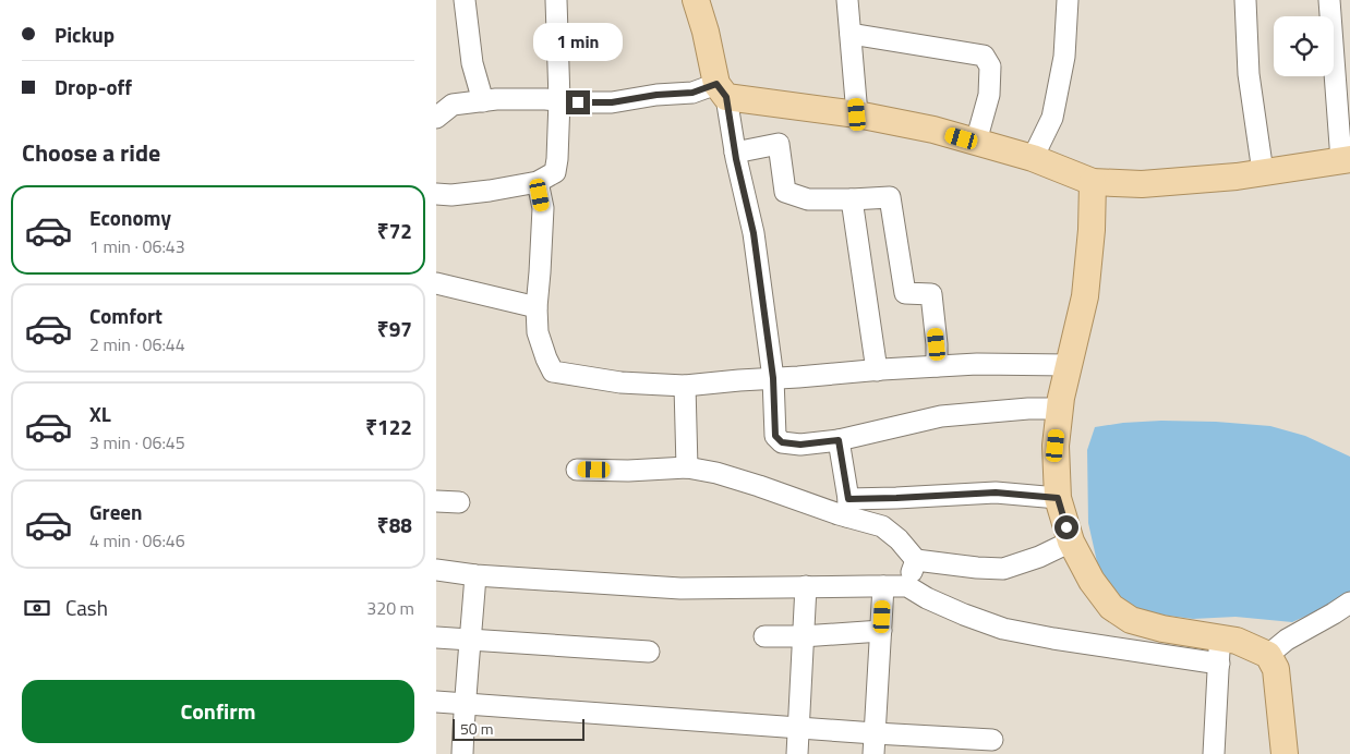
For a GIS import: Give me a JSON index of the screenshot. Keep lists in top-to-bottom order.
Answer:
{
  "scale_bar": "50 m",
  "page": {
    "banner": ["Pickup", "Drop-off"],
    "bubble": "1 min",
    "heading": "Choose a ride",
    "list": [
      {
        "name": "Economy",
        "note": "1 min · 06:43",
        "value": "₹72"
      },
      {
        "name": "Comfort",
        "note": "2 min · 06:44",
        "value": "₹97"
      },
      {
        "name": "XL",
        "note": "3 min · 06:45",
        "value": "₹122"
      },
      {
        "name": "Green",
        "note": "4 min · 06:46",
        "value": "₹88"
      }
    ],
    "pay": ["Cash", "320 m"],
    "buttons": "Confirm",
    "scale": "50 m"
  }
}
